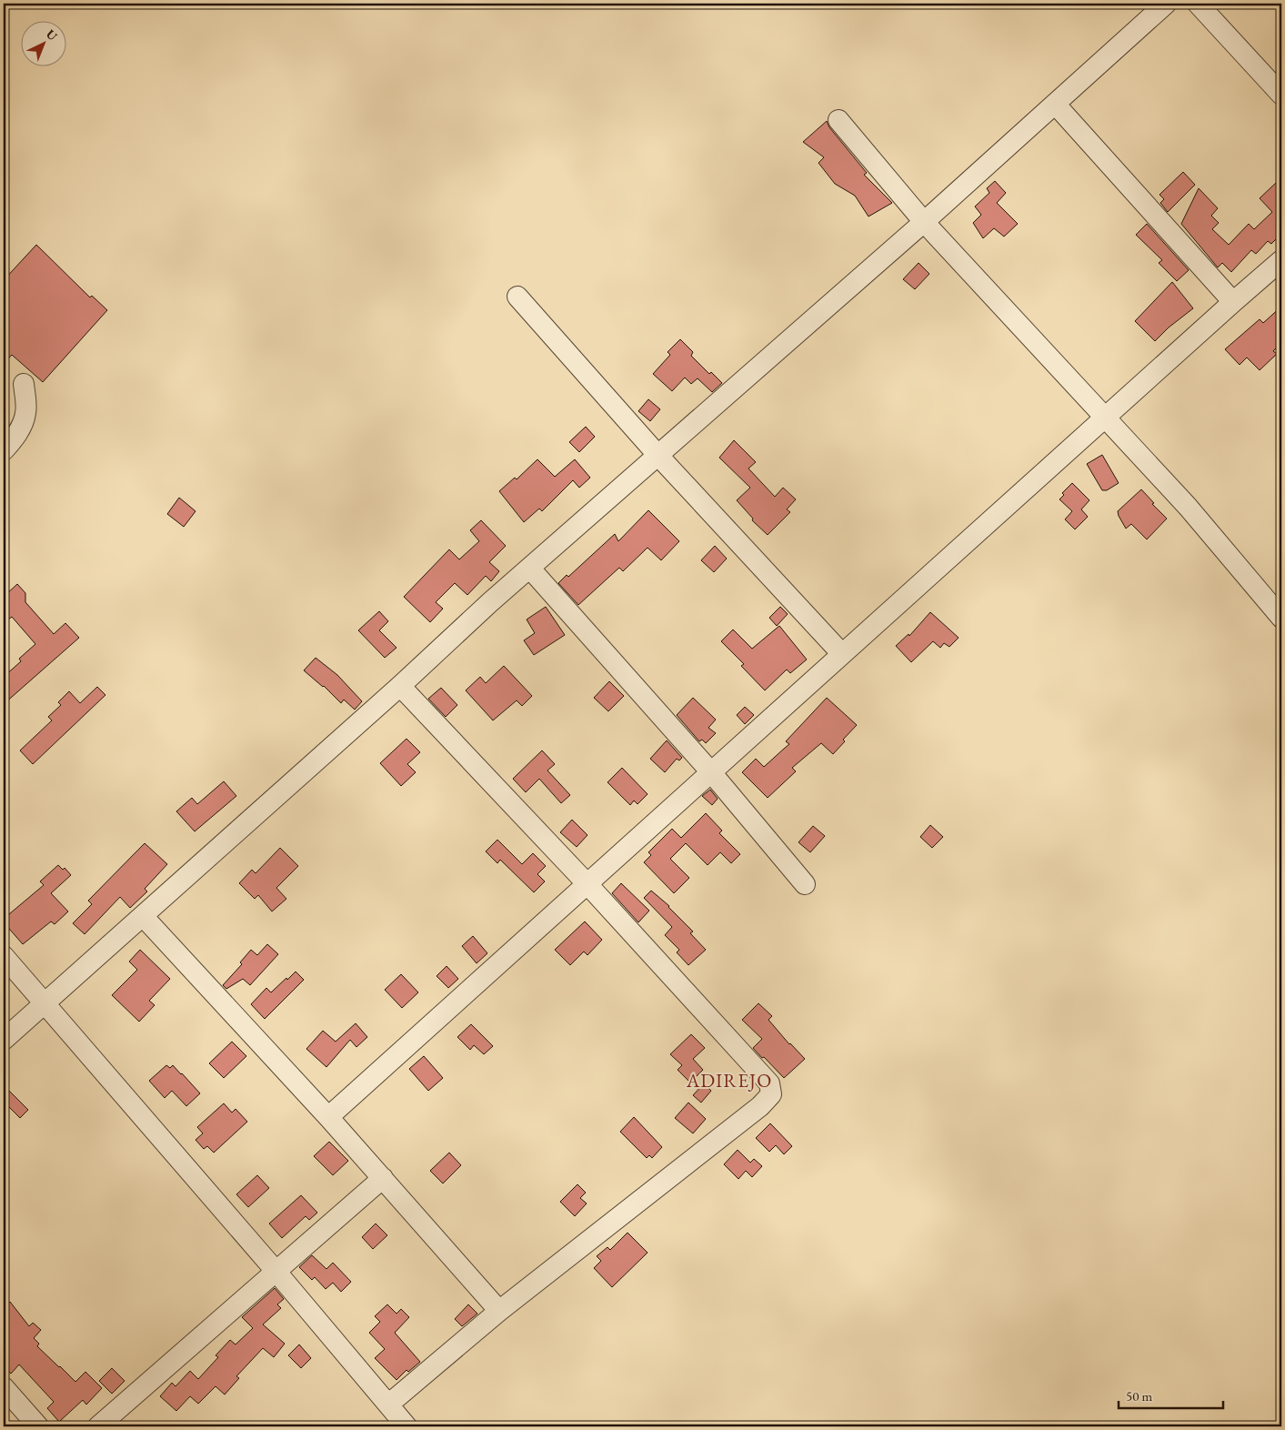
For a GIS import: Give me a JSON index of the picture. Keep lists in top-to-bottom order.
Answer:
{
  "districts": ["ADIREJO"],
  "scale_bar": "50 m",
  "north": "top right"
}
